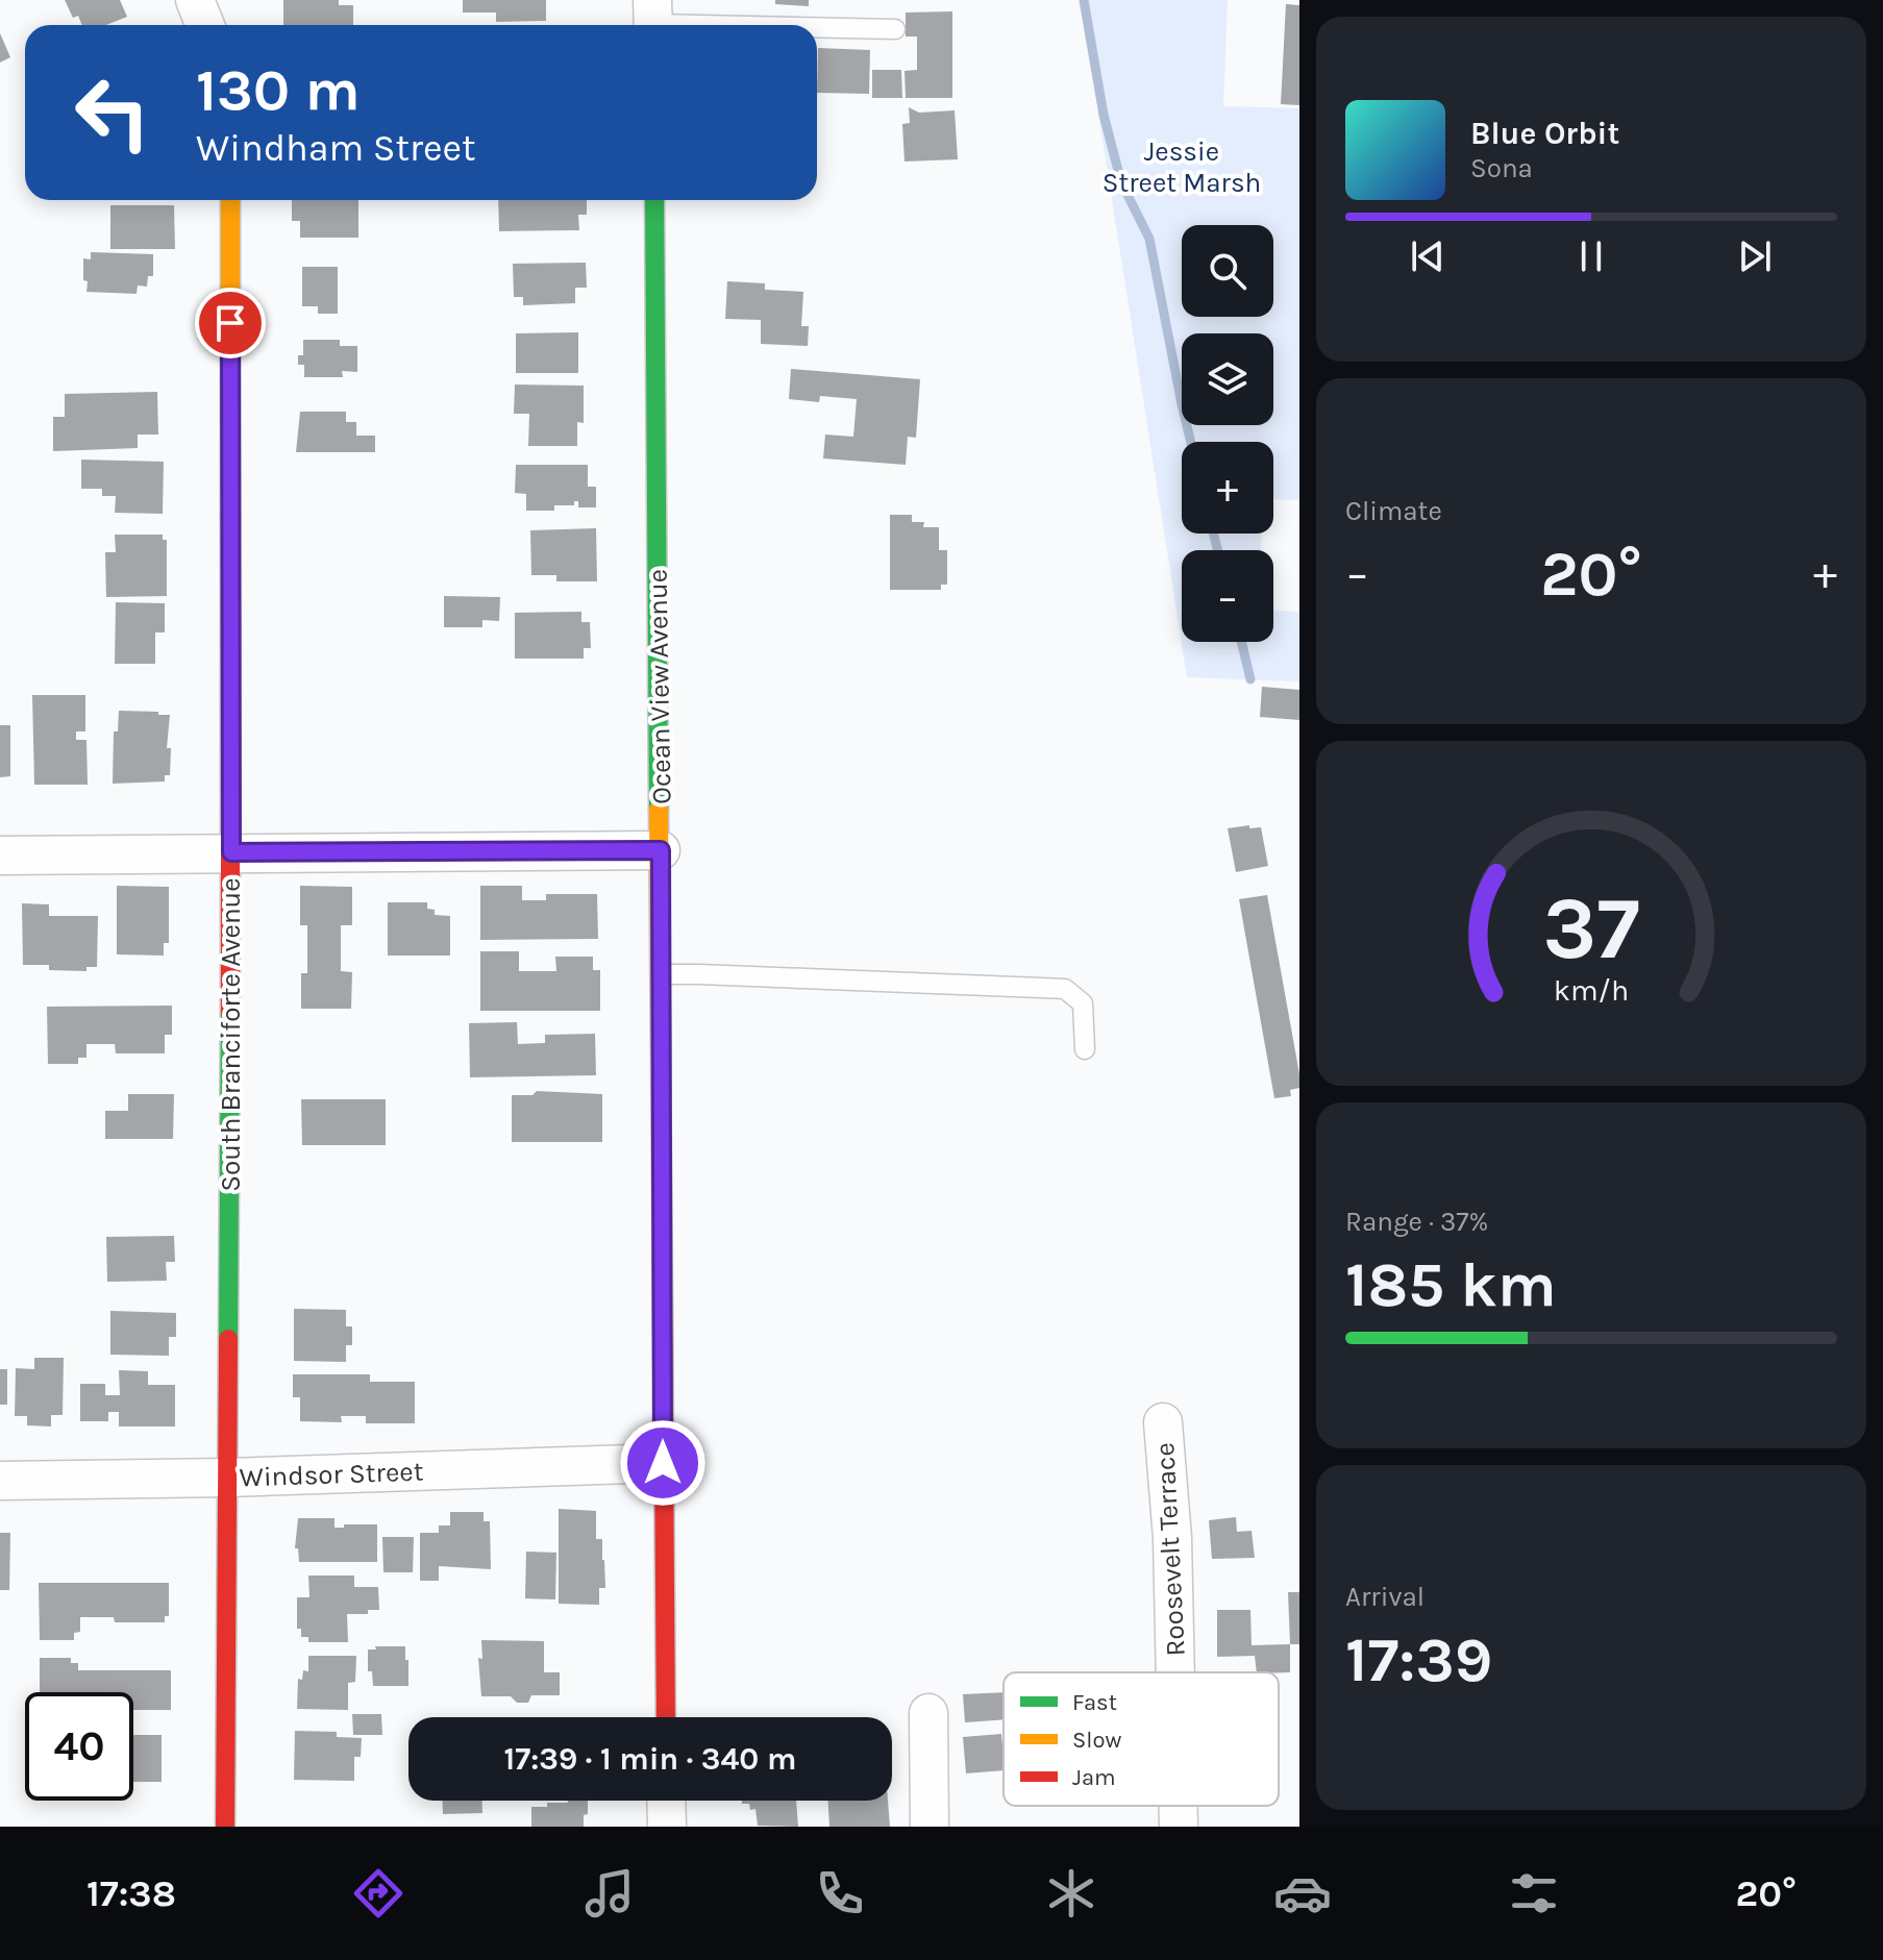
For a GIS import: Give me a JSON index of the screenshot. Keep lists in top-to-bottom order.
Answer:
{
  "streets": {
    "street": [
      "Ocean View Avenue",
      "South Branciforte Avenue",
      "Windsor Street",
      "Roosevelt Terrace"
    ]
  },
  "crossings": [
    ["Ocean View Avenue", "Windsor Street"],
    ["South Branciforte Avenue", "Windsor Street"]
  ],
  "parks": ["Jessie Street Marsh"],
  "legend": ["Fast", "Slow", "Jam"],
  "page": {
    "turn": ["130 m", "Windham Street"],
    "song": ["Blue Orbit", "Sona"],
    "map_buttons": ["+", "−"],
    "tile": [
      "Climate",
      ["Range · 37%", "185 km"],
      ["Arrival", "17:39"]
    ],
    "heat": ["−", "20°", "+"],
    "limit": "40",
    "trip": "17:39 · 1 min · 340 m",
    "tabs": ["17:38", "20°"],
    "gauge": ["37", "km/h"]
  }
}
